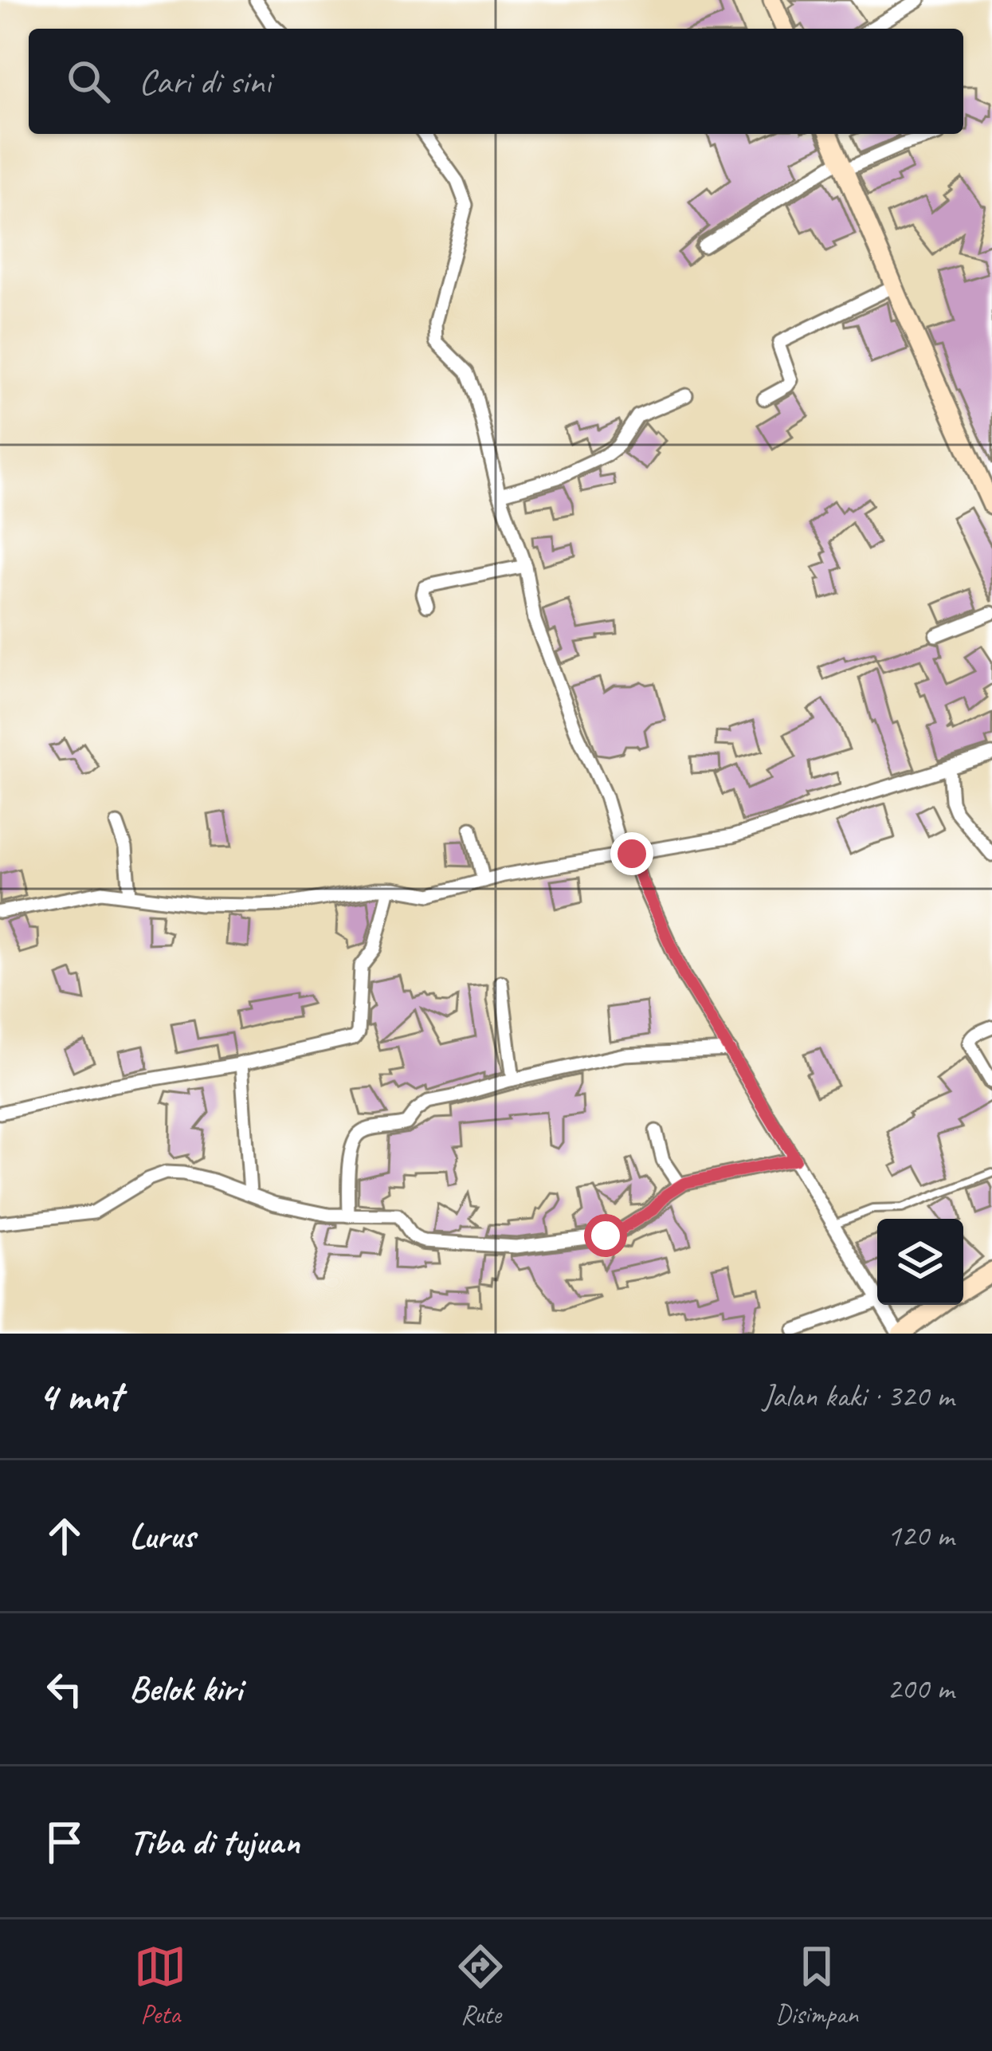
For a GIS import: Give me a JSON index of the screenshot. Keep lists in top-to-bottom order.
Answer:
{
  "page": {
    "search": "Cari di sini",
    "heading": ["4 mnt", "Jalan kaki · 320 m"],
    "list": [
      ["Lurus", "120 m"],
      ["Belok kiri", "200 m"],
      "Tiba di tujuan"
    ],
    "nav": ["Peta", "Rute", "Disimpan"]
  }
}
